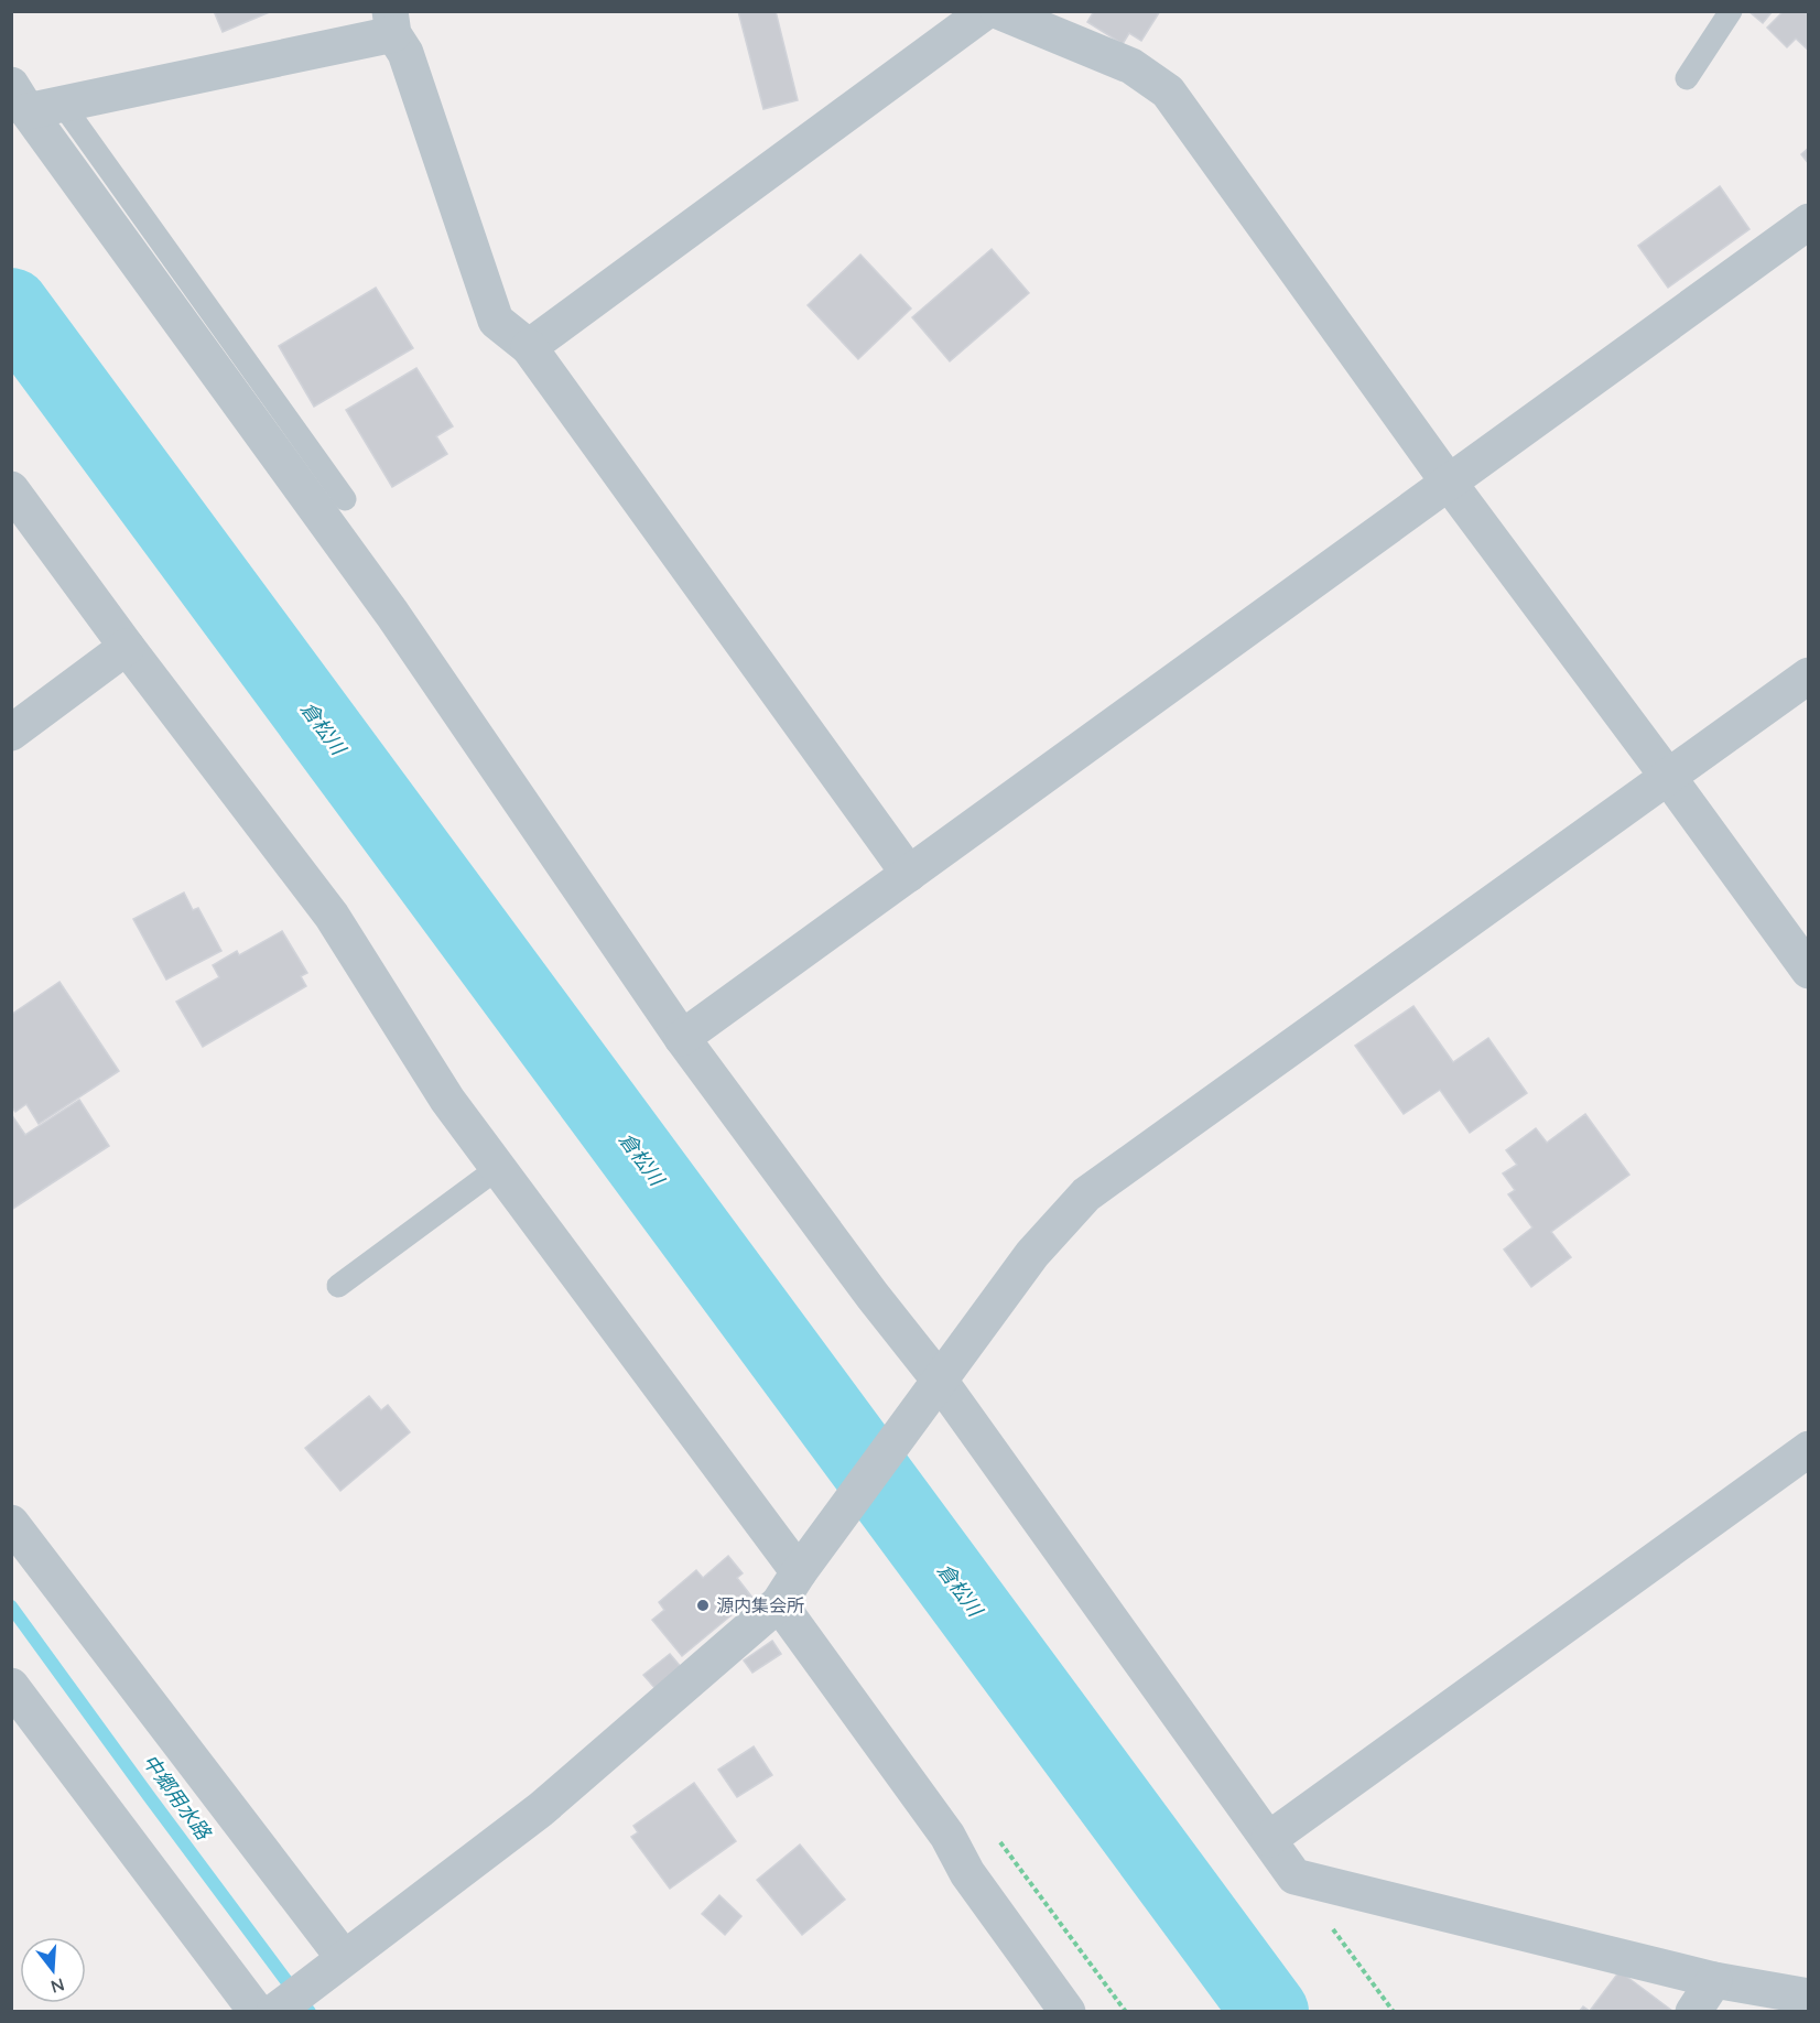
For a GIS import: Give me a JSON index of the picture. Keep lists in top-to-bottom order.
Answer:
{
  "water": ["倉松川", "中郷用水路"],
  "places": ["源内集会所"],
  "north": "bottom"
}
